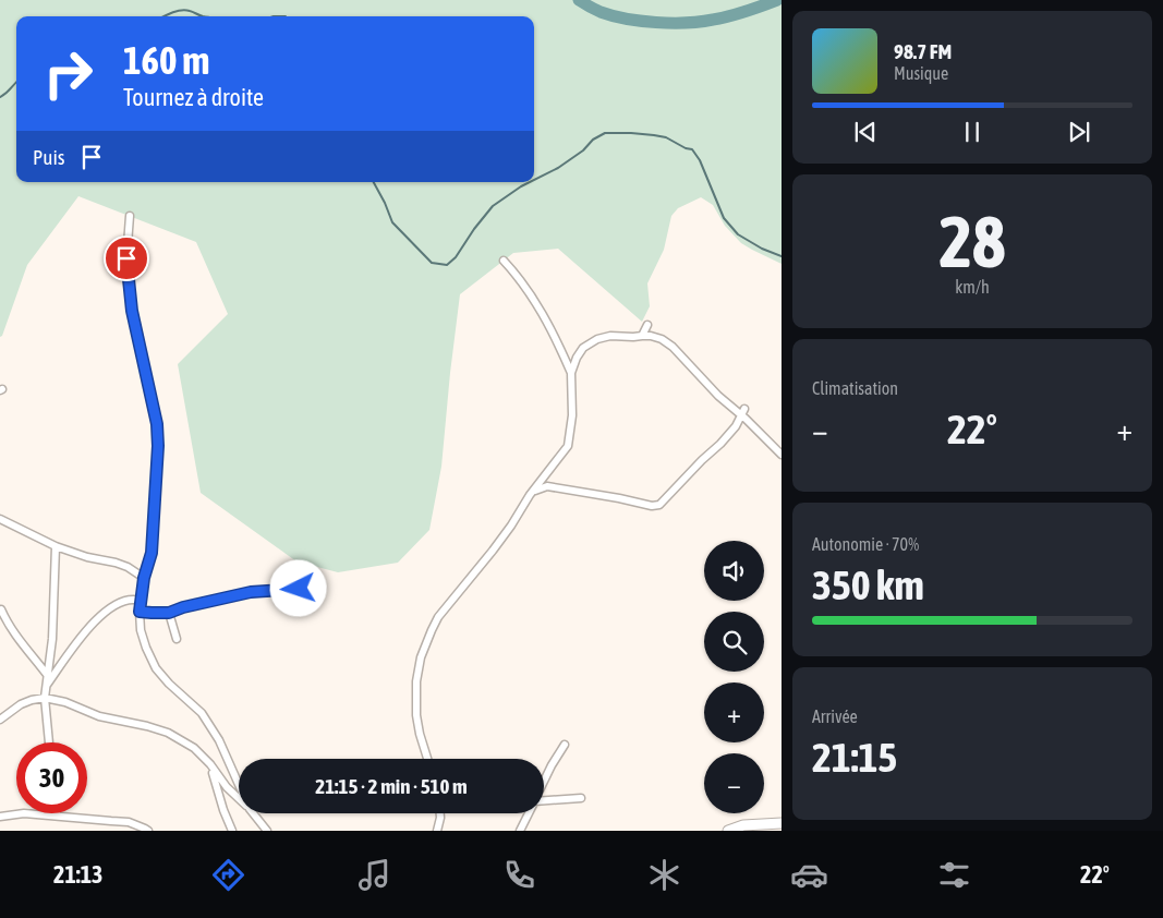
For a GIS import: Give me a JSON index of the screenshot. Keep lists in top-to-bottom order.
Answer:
{
  "page": {
    "turn": ["160 m", "Tournez à droite"],
    "song": ["98.7 FM", "Musique"],
    "then": "Puis",
    "tile": [
      ["28", "km/h"],
      "Climatisation",
      ["Autonomie · 70%", "350 km"],
      ["Arrivée", "21:15"]
    ],
    "heat": ["−", "22°", "+"],
    "map_buttons": ["+", "−"],
    "limit": "30",
    "trip": "21:15 · 2 min · 510 m",
    "tabs": ["21:13", "22°"]
  }
}
